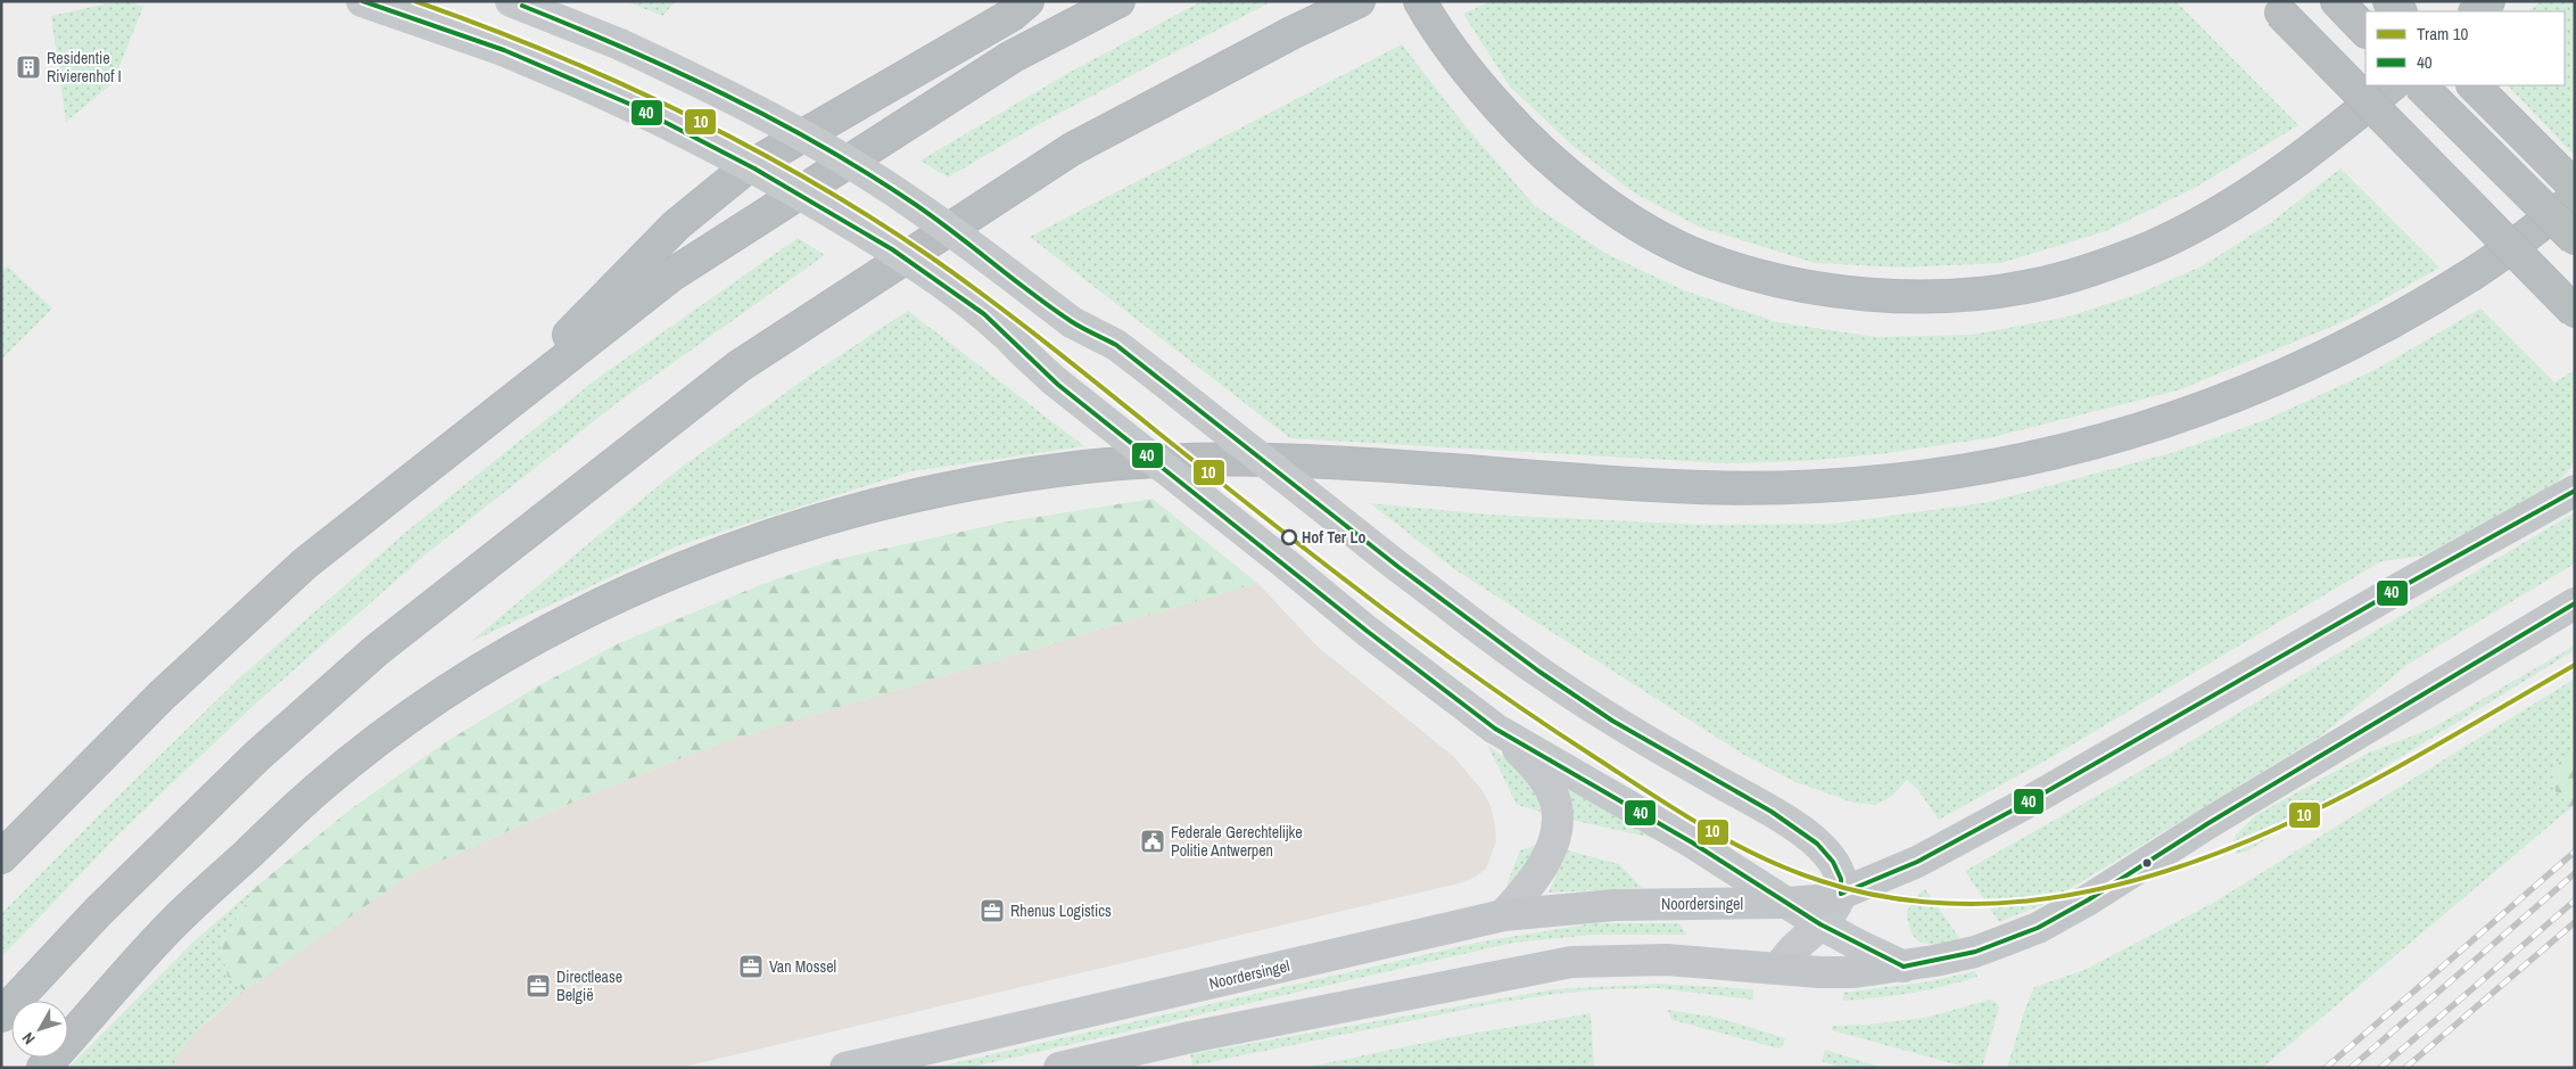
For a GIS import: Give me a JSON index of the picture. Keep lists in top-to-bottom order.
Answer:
{
  "streets": {
    "main road": ["Noordersingel"]
  },
  "places": {
    "building": ["Residentie Rivierenhof I"],
    "other": ["Hof Ter Lo"],
    "public building": ["Federale Gerechtelijke Politie Antwerpen"],
    "office": ["Rhenus Logistics", "Van Mossel", "Directlease België"]
  },
  "lines": ["tram line 10", "transit line 40"],
  "legend": ["Tram 10", "40"],
  "north": "bottom left"
}
